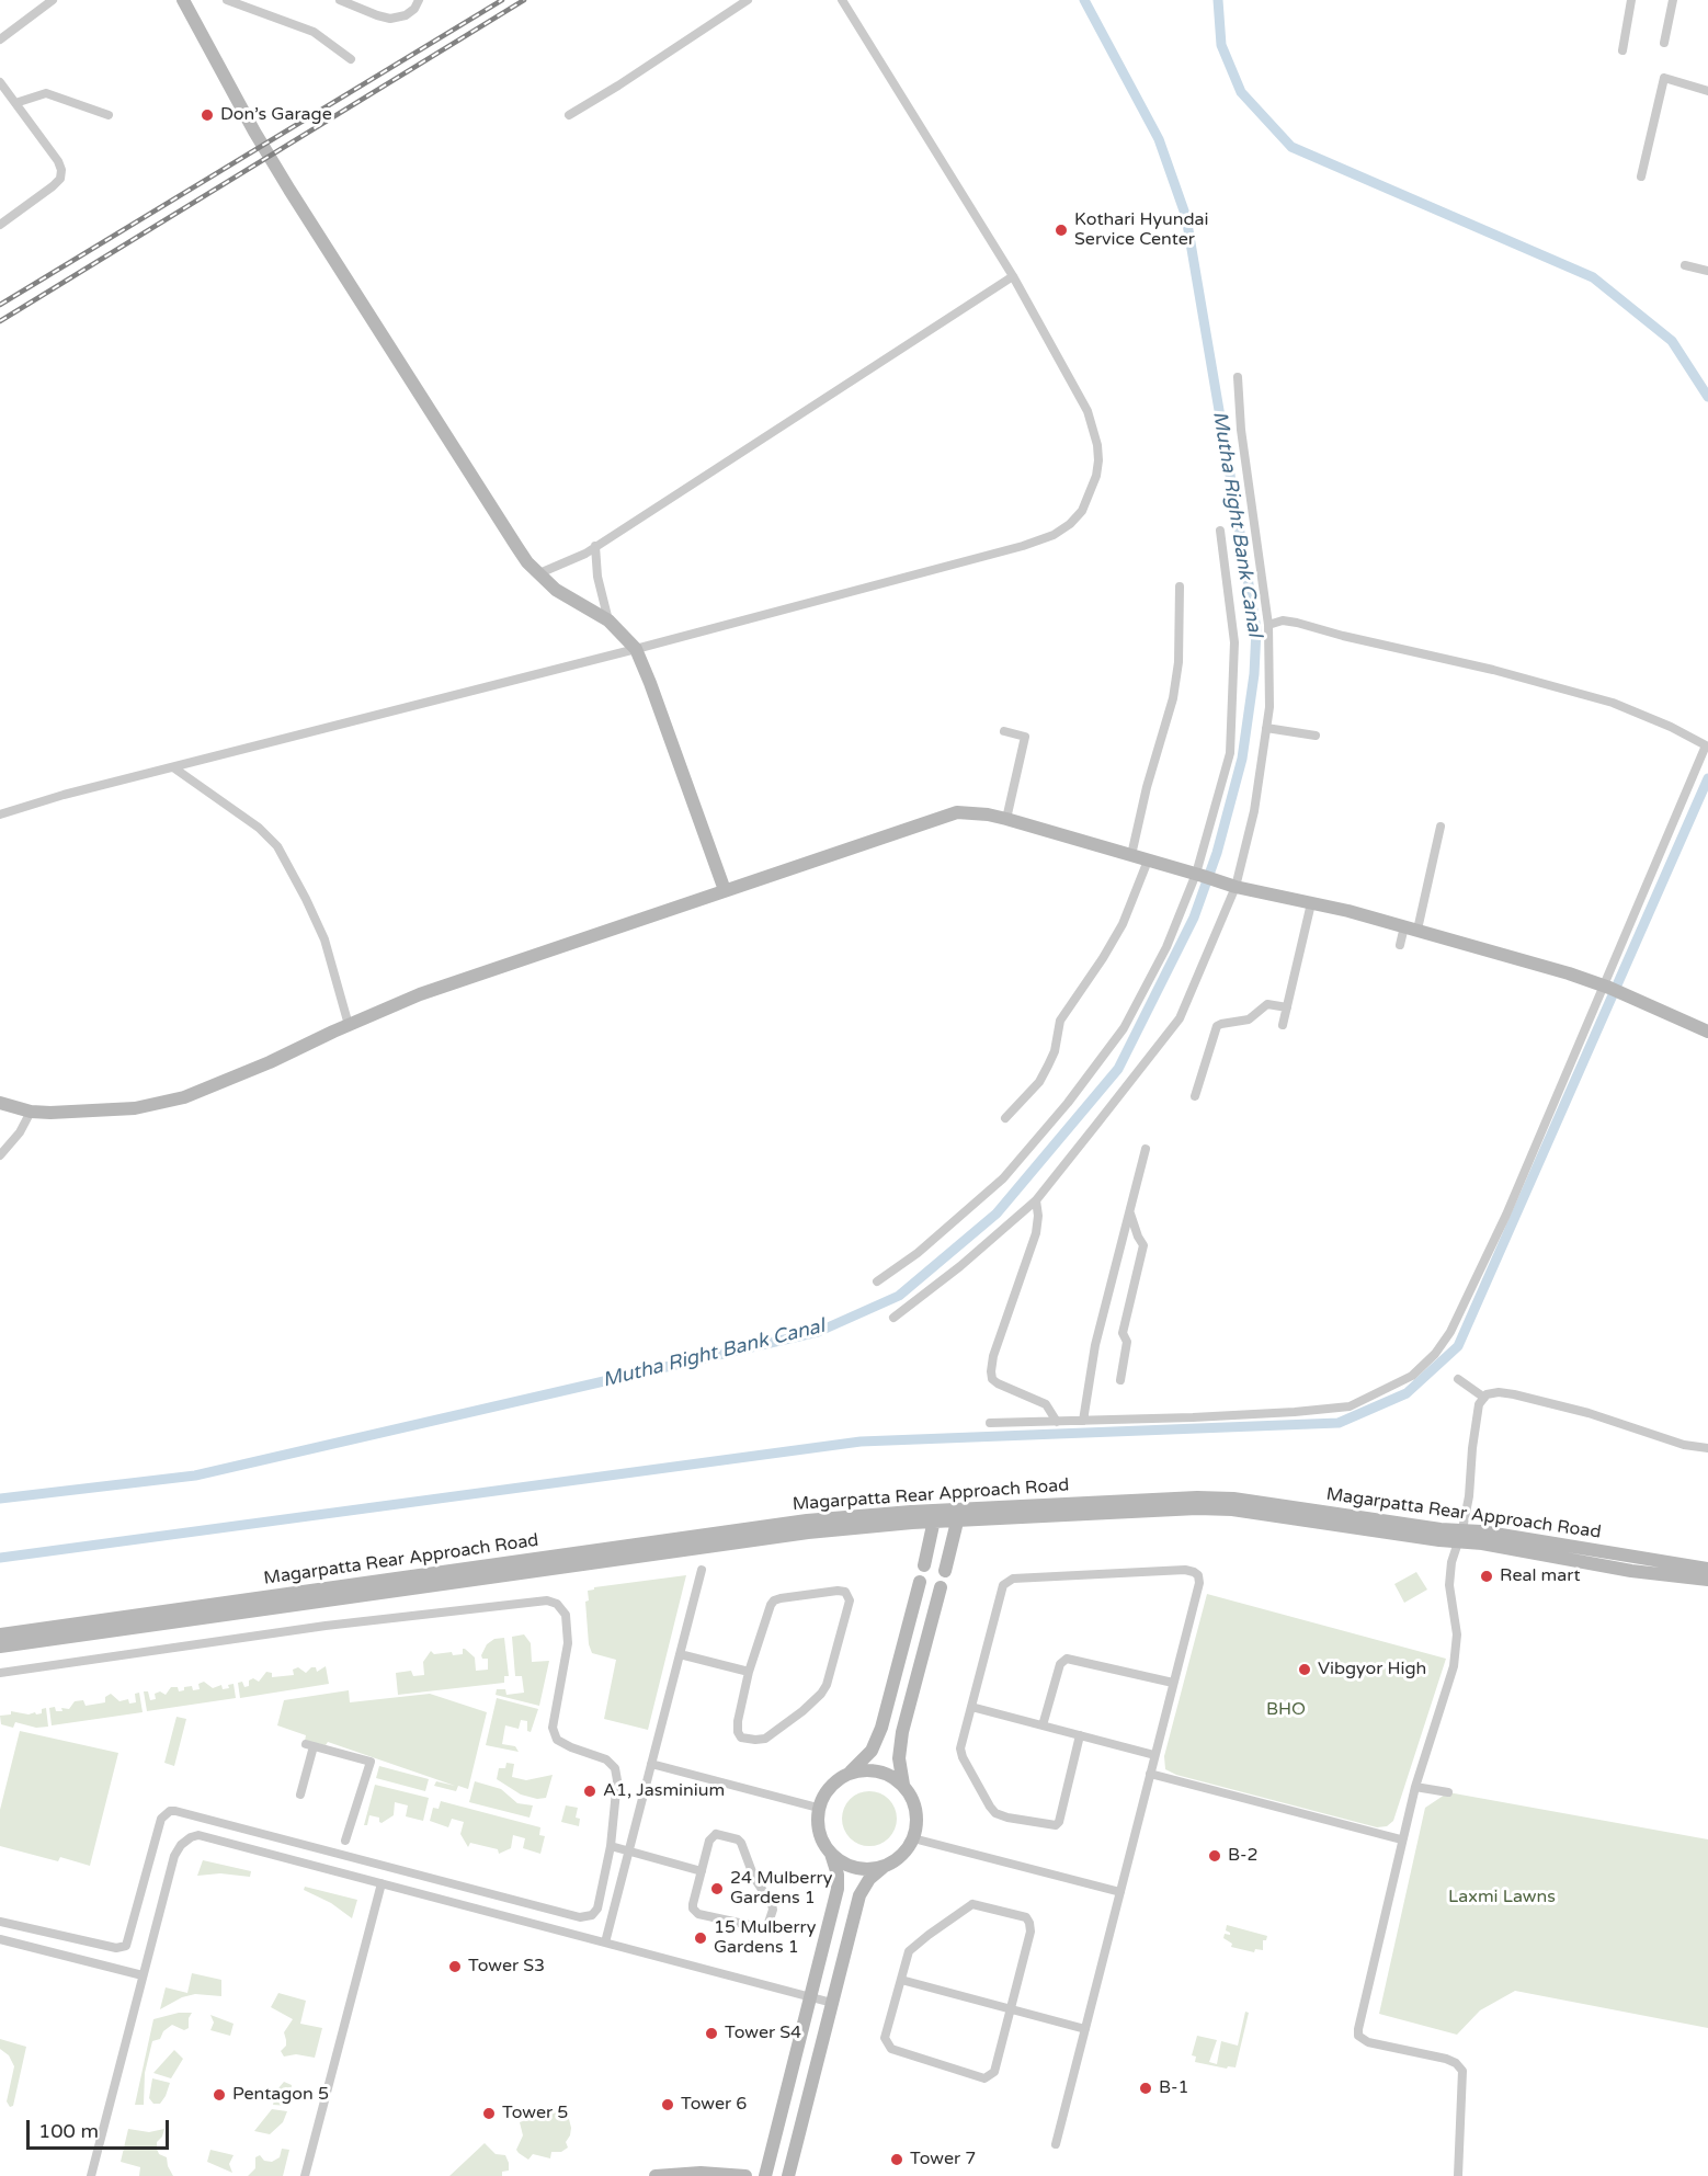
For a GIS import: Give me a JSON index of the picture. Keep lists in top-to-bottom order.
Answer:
{
  "streets": {
    "street": ["Magarpatta Rear Approach Road"]
  },
  "water": ["Mutha Right Bank Canal"],
  "parks": ["BHO", "Laxmi Lawns"],
  "places": [
    "Don’s Garage",
    "Kothari Hyundai Service Center",
    "Real mart",
    "Vibgyor High",
    "A1, Jasminium",
    "B-2",
    "24 Mulberry Gardens 1",
    "15 Mulberry Gardens 1",
    "Tower S3",
    "Tower S4",
    "B-1",
    "Pentagon 5",
    "Tower 6",
    "Tower 5",
    "Tower 7"
  ],
  "scale_bar": "100 m"
}
